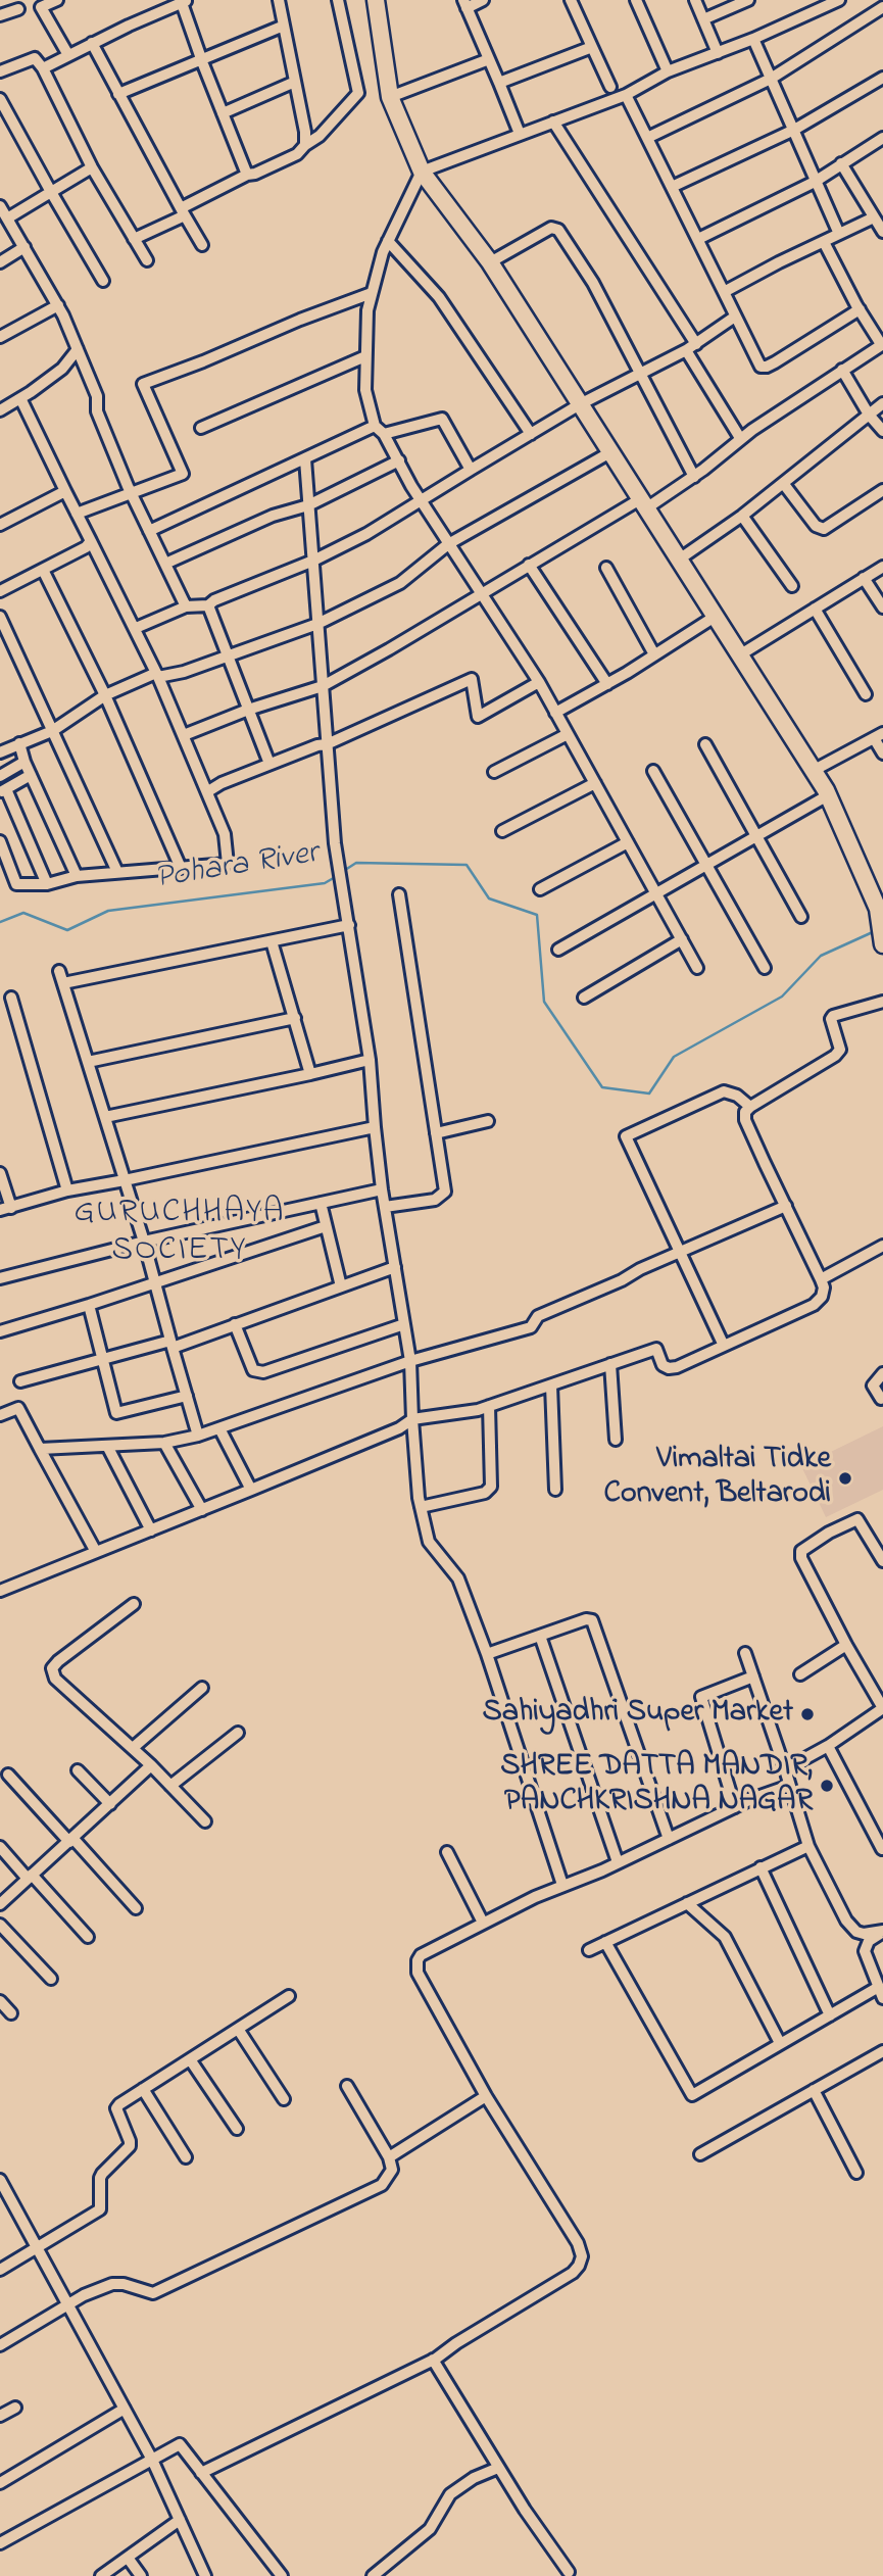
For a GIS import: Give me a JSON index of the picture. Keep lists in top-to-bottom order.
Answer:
{
  "districts": ["GURUCHHAYA SOCIETY"],
  "water": ["Pohara River"],
  "places": ["Vimaltai Tidke Convent, Beltarodi", "Sahiyadhri Super Market", "SHREE DATTA MANDIR, PANCHKRISHNA NAGAR"]
}
